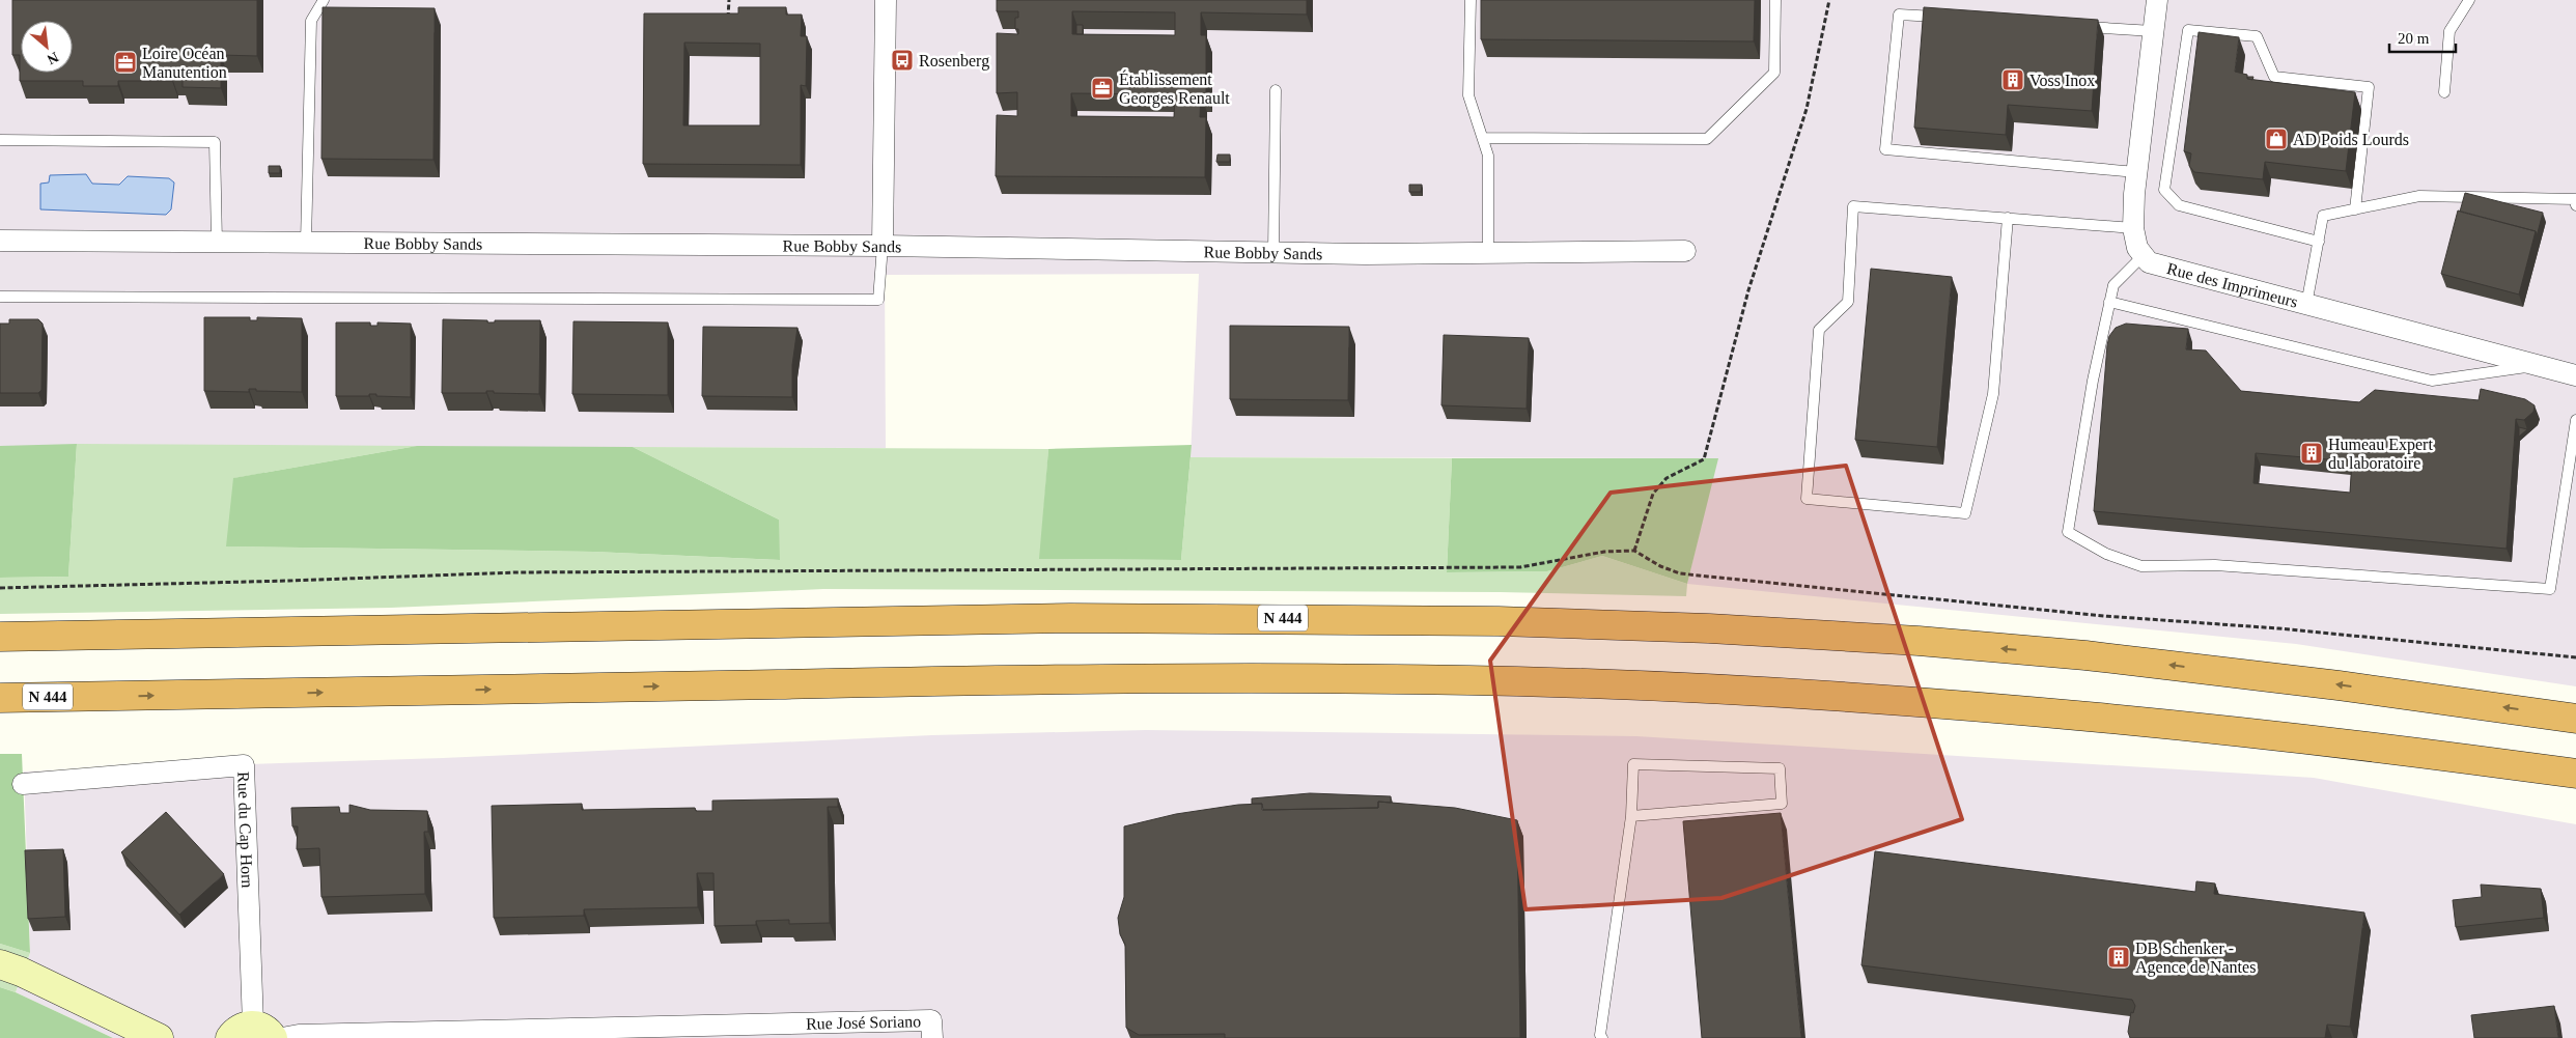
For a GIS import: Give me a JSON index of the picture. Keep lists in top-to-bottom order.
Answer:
{
  "streets": {
    "highway": ["N 444"],
    "street": [
      "Rue Bobby Sands",
      "Rue des Imprimeurs",
      "Rue du Cap Horn",
      "Rue José Soriano"
    ]
  },
  "places": {
    "bus stop": ["Rosenberg"],
    "office": ["Loire Océan Manutention", "Établissement Georges Renault"],
    "building": ["Voss Inox", "Humeau Expert du laboratoire", "DB Schenker - Agence de Nantes"],
    "shop": ["AD Poids Lourds"]
  },
  "scale_bar": "20 m",
  "north": "bottom right"
}
